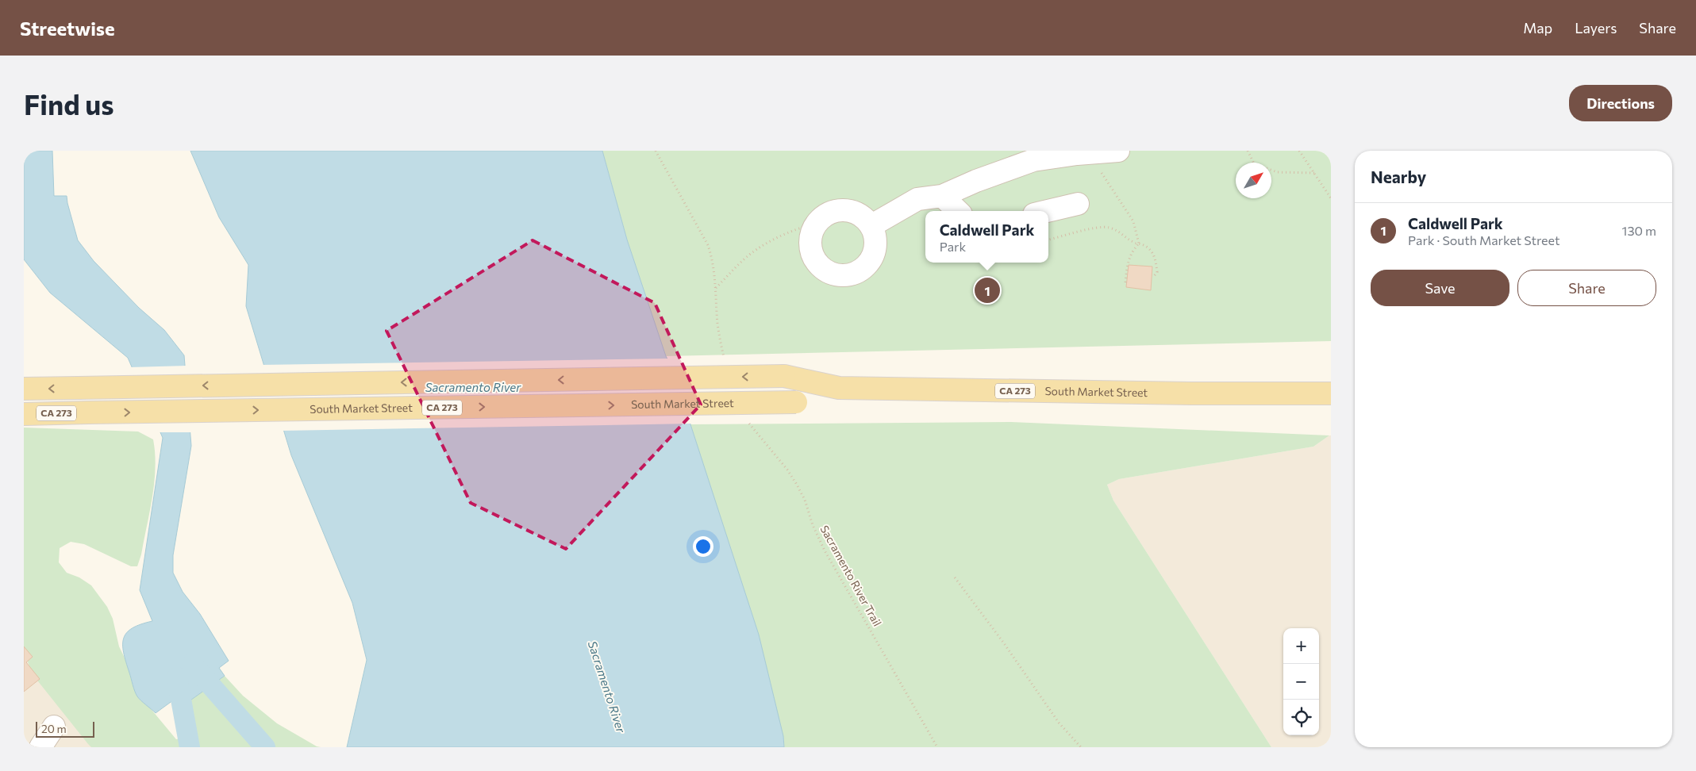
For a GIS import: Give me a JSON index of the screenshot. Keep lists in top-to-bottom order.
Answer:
{
  "streets": {
    "main road": ["CA 273", "South Market Street"],
    "path": ["Sacramento River Trail"]
  },
  "water": ["Sacramento River"],
  "scale_bar": "20 m",
  "north": "top right",
  "page": {
    "header": "Streetwise",
    "nav": ["Map", "Layers", "Share"],
    "buttons": [
      "Directions",
      ["Save", "Share"]
    ],
    "title": "Find us",
    "heading": "Nearby",
    "list": [
      {
        "mark": "1",
        "name": "Caldwell Park",
        "note": "Park · South Market Street",
        "value": "130 m"
      }
    ],
    "popup": ["Caldwell Park", "Park"],
    "pins": "1",
    "map_buttons": ["+", "−"],
    "scale": "20 m"
  }
}
